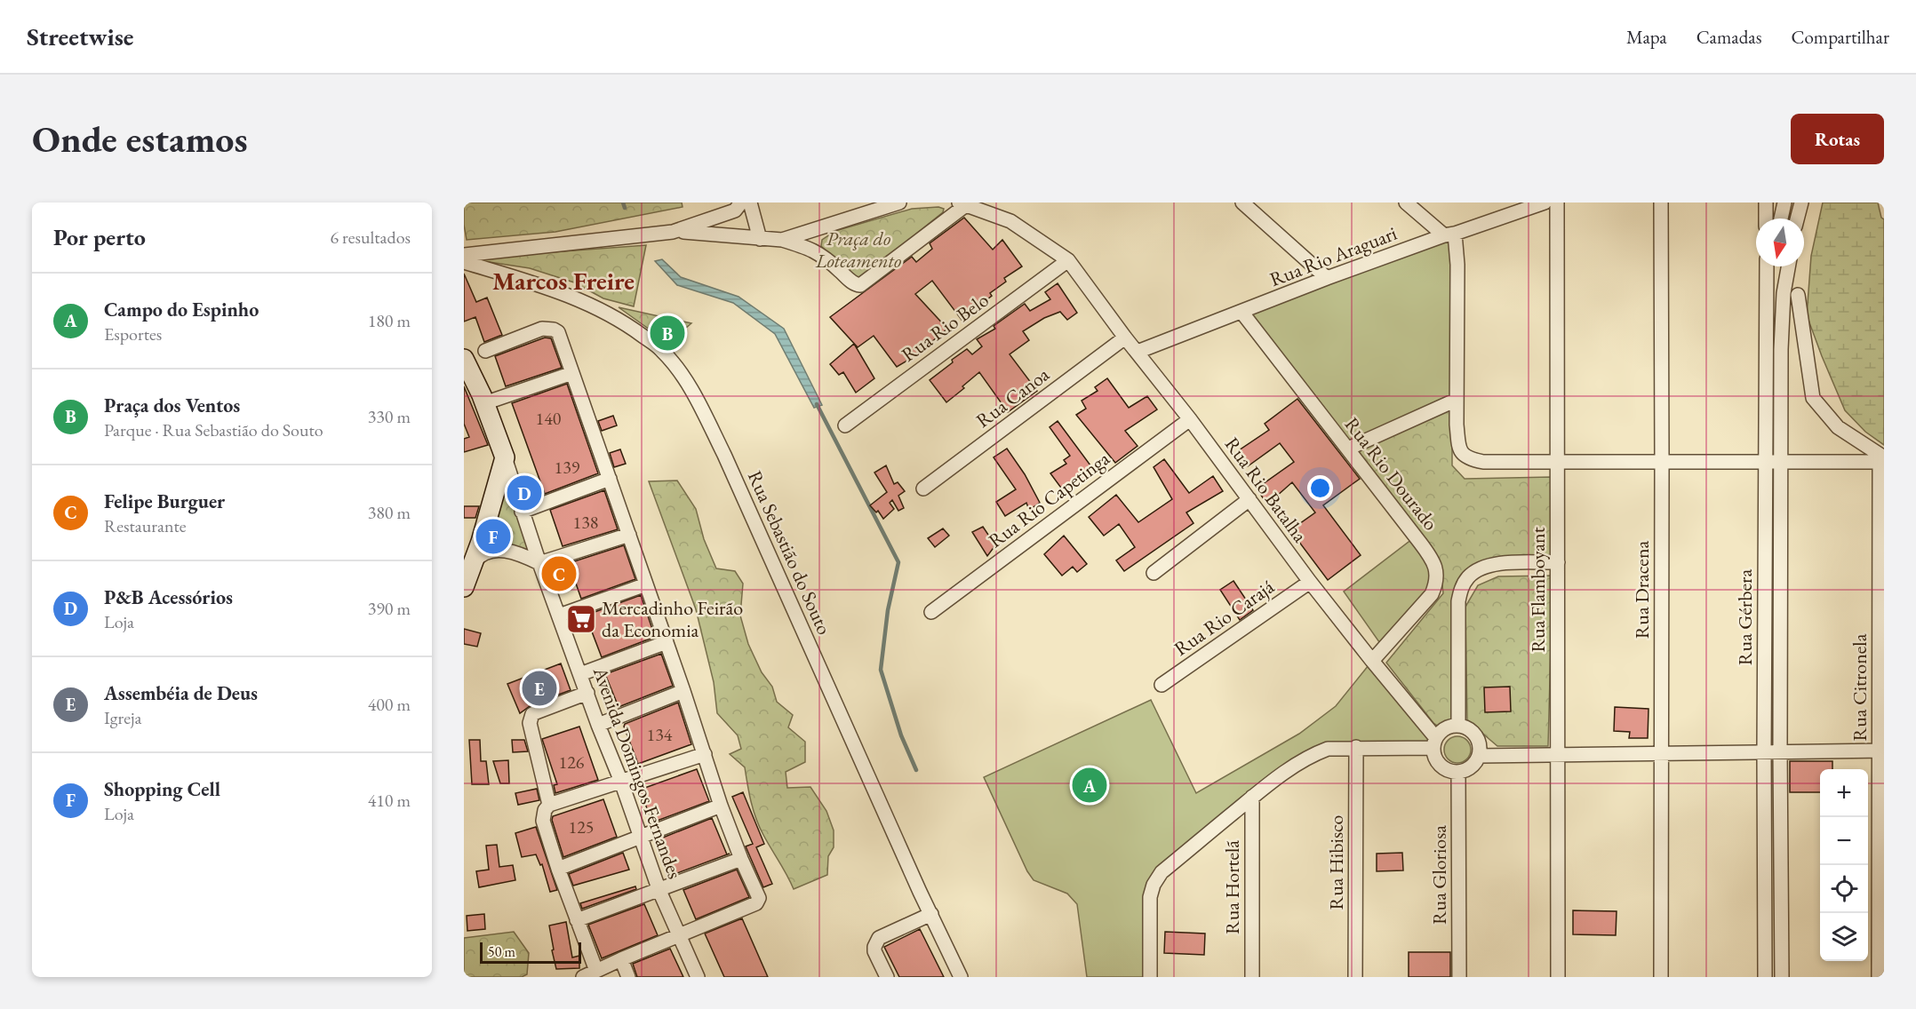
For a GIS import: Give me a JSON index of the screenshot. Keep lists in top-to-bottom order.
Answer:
{
  "streets": {
    "street": [
      "Rua Rio Araguari",
      "Rua Rio Belo",
      "Rua Canoa",
      "Rua Rio Dourado",
      "Rua Rio Batalha",
      "Rua Rio Capetinga",
      "Rua Sebastião do Souto",
      "Rua Flamboyant",
      "Rua Dracena",
      "Rua Rio Carajá",
      "Rua Gérbera",
      "Rua Citronela",
      "Avenida Domingos Fernandes",
      "Rua Hibisco",
      "Rua Gloriosa",
      "Rua Hortelã"
    ]
  },
  "crossings": [
    ["Rua Rio Araguari", "Rua Rio Dourado"],
    ["Rua Rio Araguari", "Rua Rio Batalha"],
    ["Rua Rio Belo", "Rua Rio Batalha"],
    ["Rua Canoa", "Rua Rio Batalha"],
    ["Rua Rio Dourado", "Rua Rio Batalha"],
    ["Rua Rio Batalha", "Rua Rio Capetinga"],
    ["Rua Rio Batalha", "Rua Rio Carajá"],
    ["Rua Rio Batalha", "Rua Gloriosa"]
  ],
  "districts": ["Marcos Freire"],
  "parks": ["Praça do Loteamento"],
  "places": {
    "supermarket": ["Mercadinho Feirão da Economia"]
  },
  "house_numbers": [
    "140",
    "139",
    "138",
    "134",
    "126",
    "125"
  ],
  "scale_bar": "50 m",
  "north": "bottom",
  "page": {
    "header": "Streetwise",
    "nav": ["Mapa", "Camadas", "Compartilhar"],
    "buttons": "Rotas",
    "title": "Onde estamos",
    "heading": ["Por perto", "6 resultados"],
    "list": [
      {
        "mark": "A",
        "name": "Campo do Espinho",
        "note": "Esportes",
        "value": "180 m"
      },
      {
        "mark": "B",
        "name": "Praça dos Ventos",
        "note": "Parque · Rua Sebastião do Souto",
        "value": "330 m"
      },
      {
        "mark": "C",
        "name": "Felipe Burguer",
        "note": "Restaurante",
        "value": "380 m"
      },
      {
        "mark": "D",
        "name": "P&B Acessórios",
        "note": "Loja",
        "value": "390 m"
      },
      {
        "mark": "E",
        "name": "Assembéia de Deus",
        "note": "Igreja",
        "value": "400 m"
      },
      {
        "mark": "F",
        "name": "Shopping Cell",
        "note": "Loja",
        "value": "410 m"
      }
    ],
    "pins": [
      "B",
      "D",
      "F",
      "C",
      "E",
      "A"
    ],
    "map_buttons": ["+", "−"],
    "scale": "50 m"
  }
}
